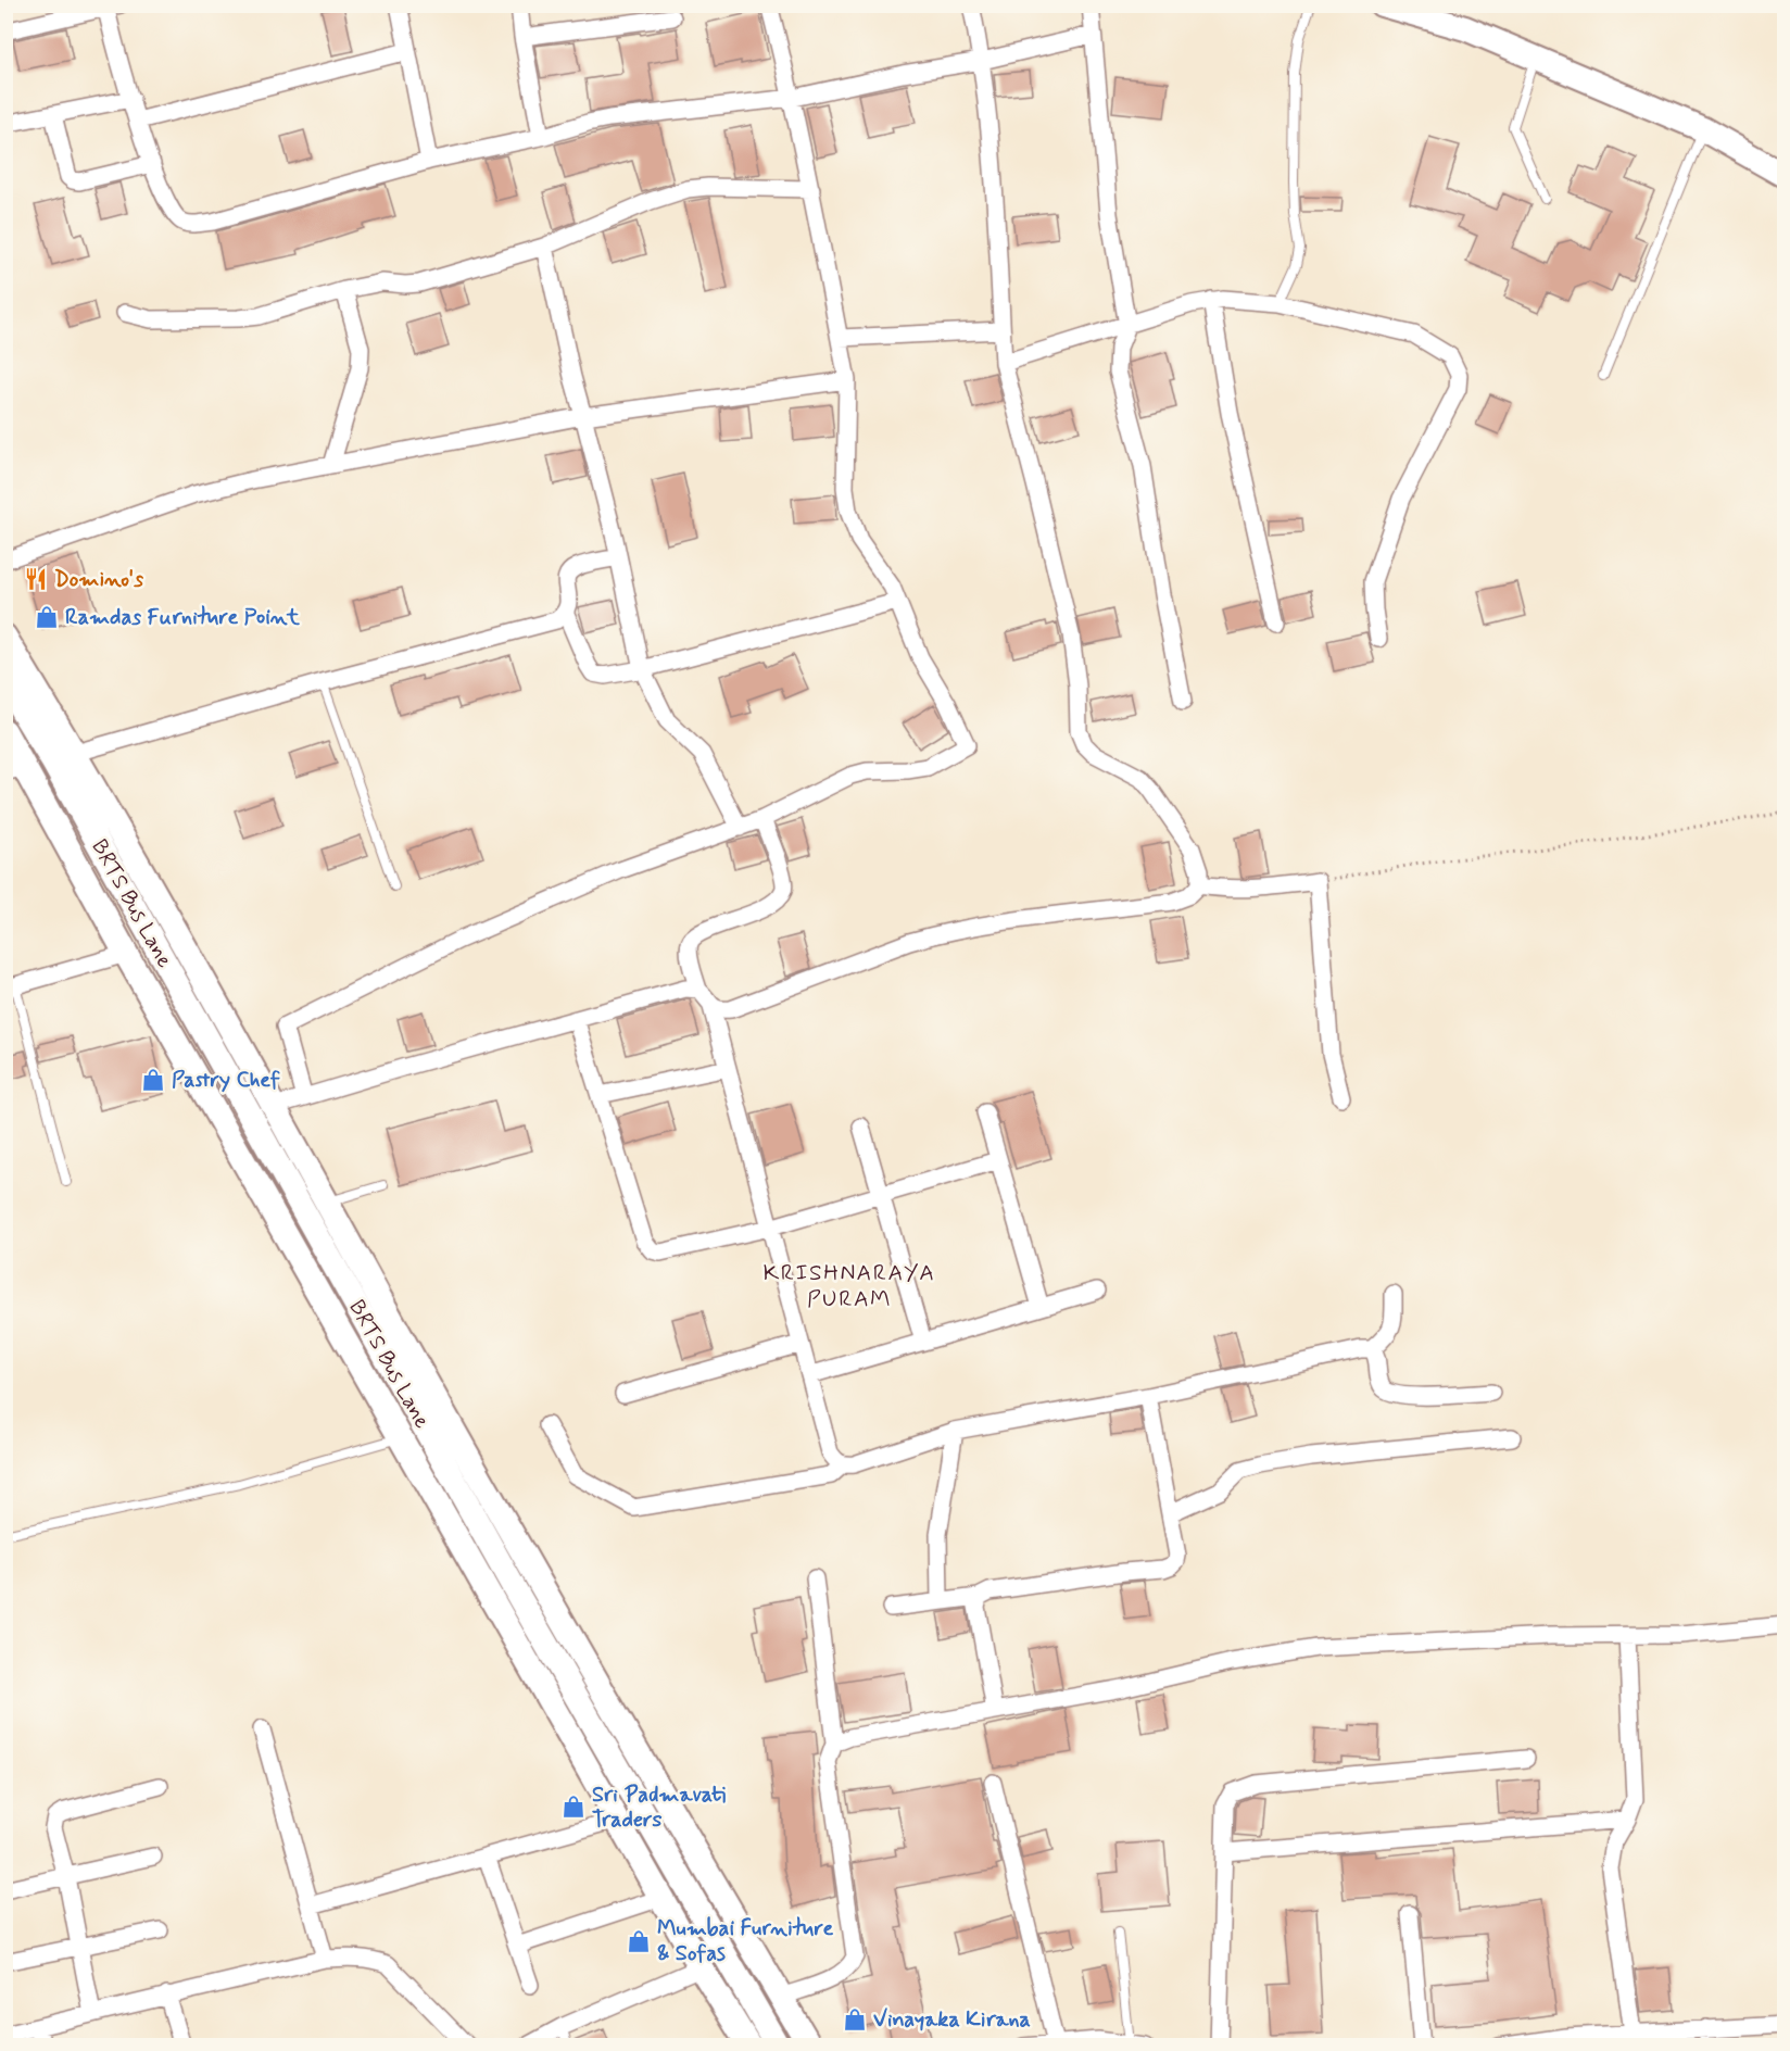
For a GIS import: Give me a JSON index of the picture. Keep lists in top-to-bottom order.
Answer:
{
  "streets": {
    "main road": ["BRTS Bus Lane"]
  },
  "districts": ["KRISHNARAYA PURAM"],
  "places": {
    "restaurant": ["Domino's"],
    "shop": [
      "Ramdas Furniture Point",
      "Pastry Chef",
      "Sri Padmavati Traders",
      "Mumbai Furniture & Sofas",
      "Vinayaka Kirana"
    ]
  }
}
